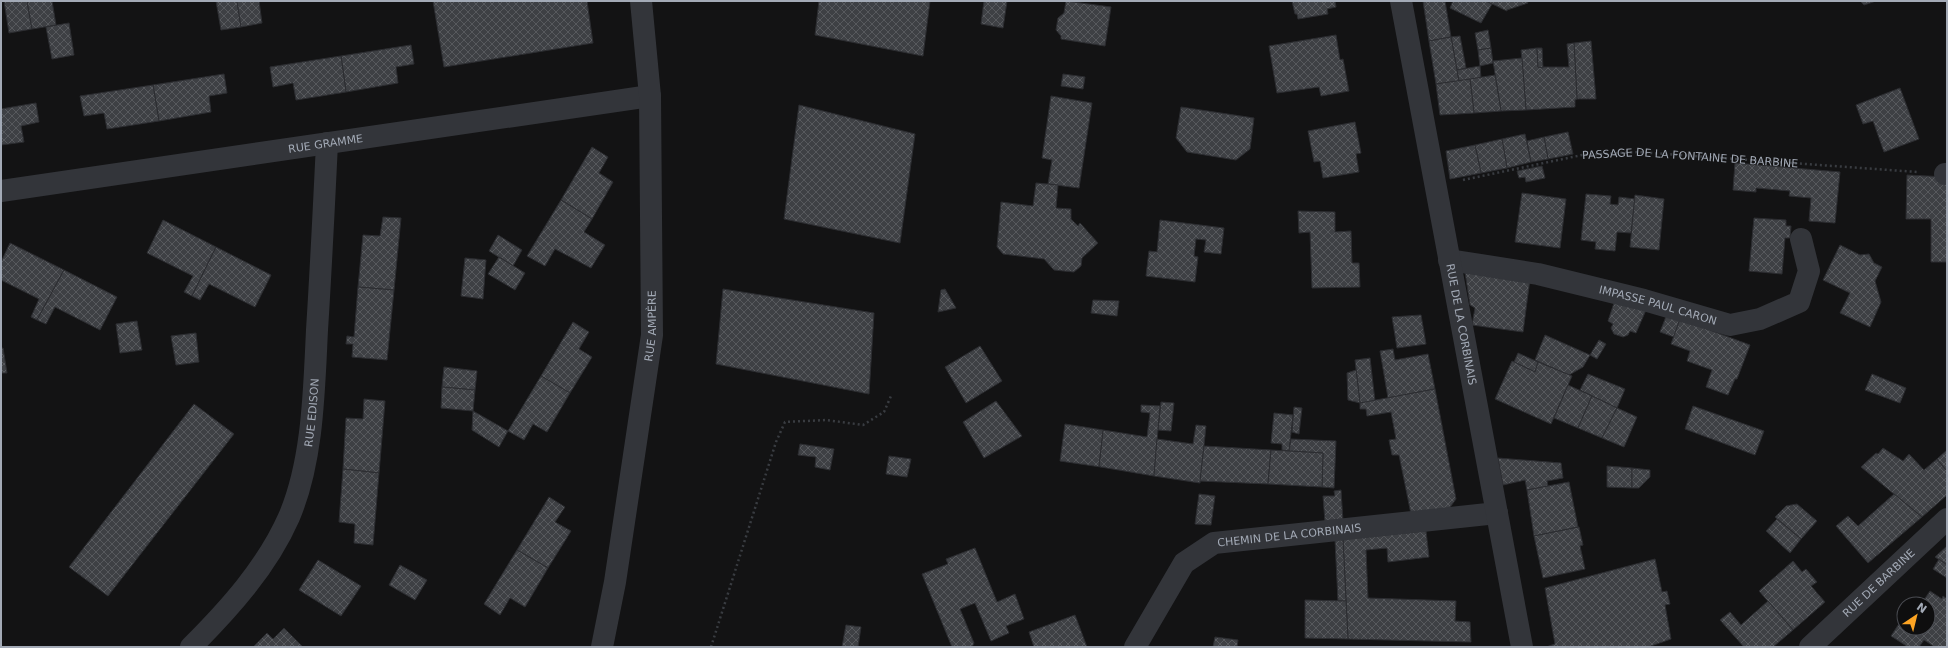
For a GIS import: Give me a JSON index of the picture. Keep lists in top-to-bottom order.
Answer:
{
  "streets": {
    "street": [
      "RUE GRAMME",
      "IMPASSE PAUL CARON",
      "RUE DE LA CORBINAIS",
      "RUE AMPÈRE",
      "RUE EDISON",
      "CHEMIN DE LA CORBINAIS",
      "RUE DE BARBINE"
    ],
    "path": ["PASSAGE DE LA FONTAINE DE BARBINE"]
  },
  "crossings": [
    ["RUE GRAMME", "RUE AMPÈRE"],
    ["RUE GRAMME", "RUE EDISON"],
    ["PASSAGE DE LA FONTAINE DE BARBINE", "RUE DE LA CORBINAIS"],
    ["IMPASSE PAUL CARON", "RUE DE LA CORBINAIS"],
    ["RUE DE LA CORBINAIS", "CHEMIN DE LA CORBINAIS"]
  ],
  "north": "top right"
}
